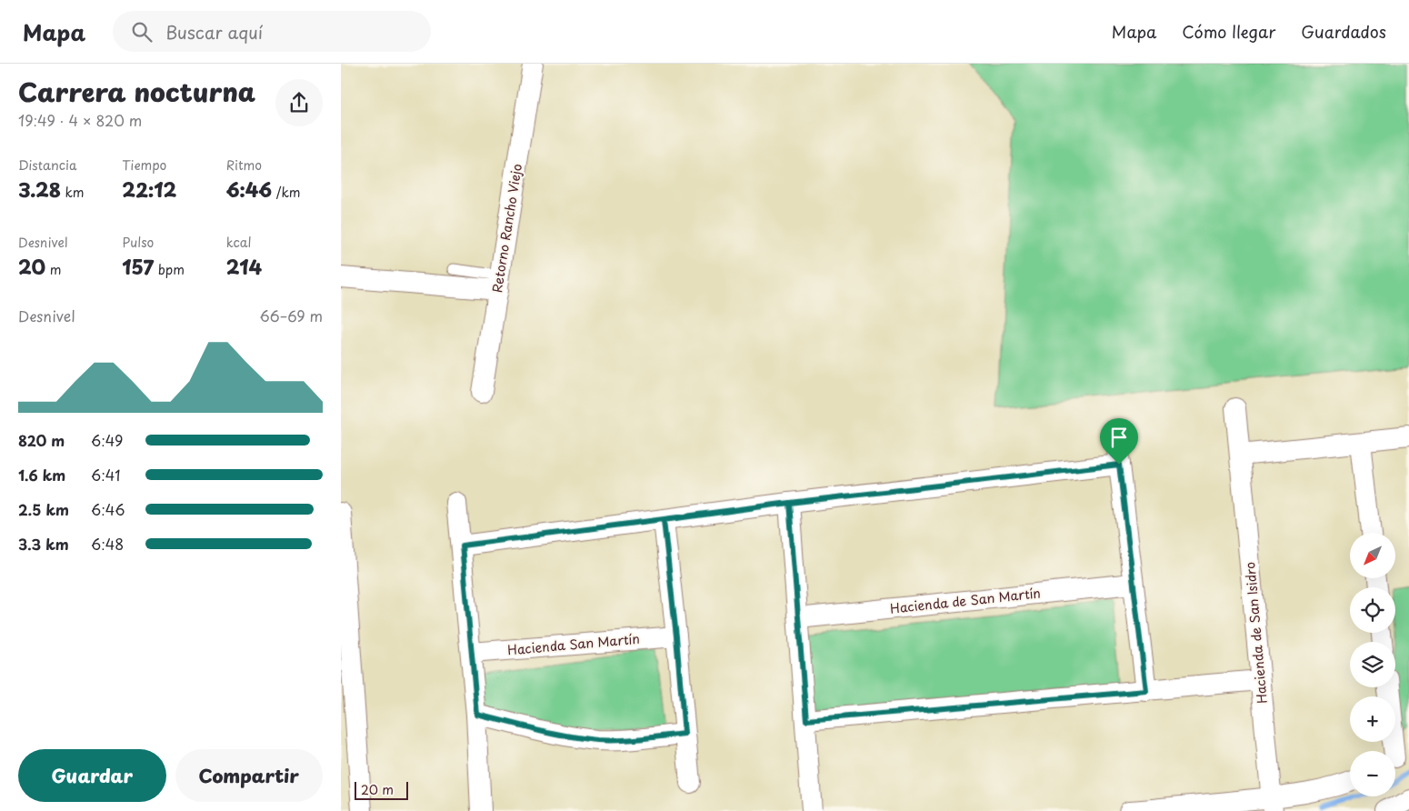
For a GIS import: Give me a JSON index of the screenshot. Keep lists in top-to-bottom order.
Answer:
{
  "streets": {
    "street": [
      "Retorno Rancho Viejo",
      "Hacienda de San Martín",
      "Hacienda de San Isidro",
      "Hacienda San Martín"
    ]
  },
  "scale_bar": "20 m",
  "north": "bottom left",
  "page": {
    "header": "Mapa",
    "search": "Buscar aquí",
    "nav": ["Mapa", "Cómo llegar", "Guardados"],
    "heading": ["Carrera nocturna", "19:49 · 4 × 820 m"],
    "stats": [
      ["Distancia", "3.28 km"],
      ["Tiempo", "22:12"],
      ["Ritmo", "6:46 /km"],
      ["Desnivel", "20 m"],
      ["Pulso", "157 bpm"],
      ["kcal", "214"]
    ],
    "chart": ["Desnivel", "66–69 m"],
    "list": [
      {
        "name": "820 m",
        "note": "6:49"
      },
      {
        "name": "1.6 km",
        "note": "6:41"
      },
      {
        "name": "2.5 km",
        "note": "6:46"
      },
      {
        "name": "3.3 km",
        "note": "6:48"
      }
    ],
    "map_buttons": ["+", "−"],
    "buttons": ["Guardar", "Compartir"],
    "scale": "20 m"
  }
}
